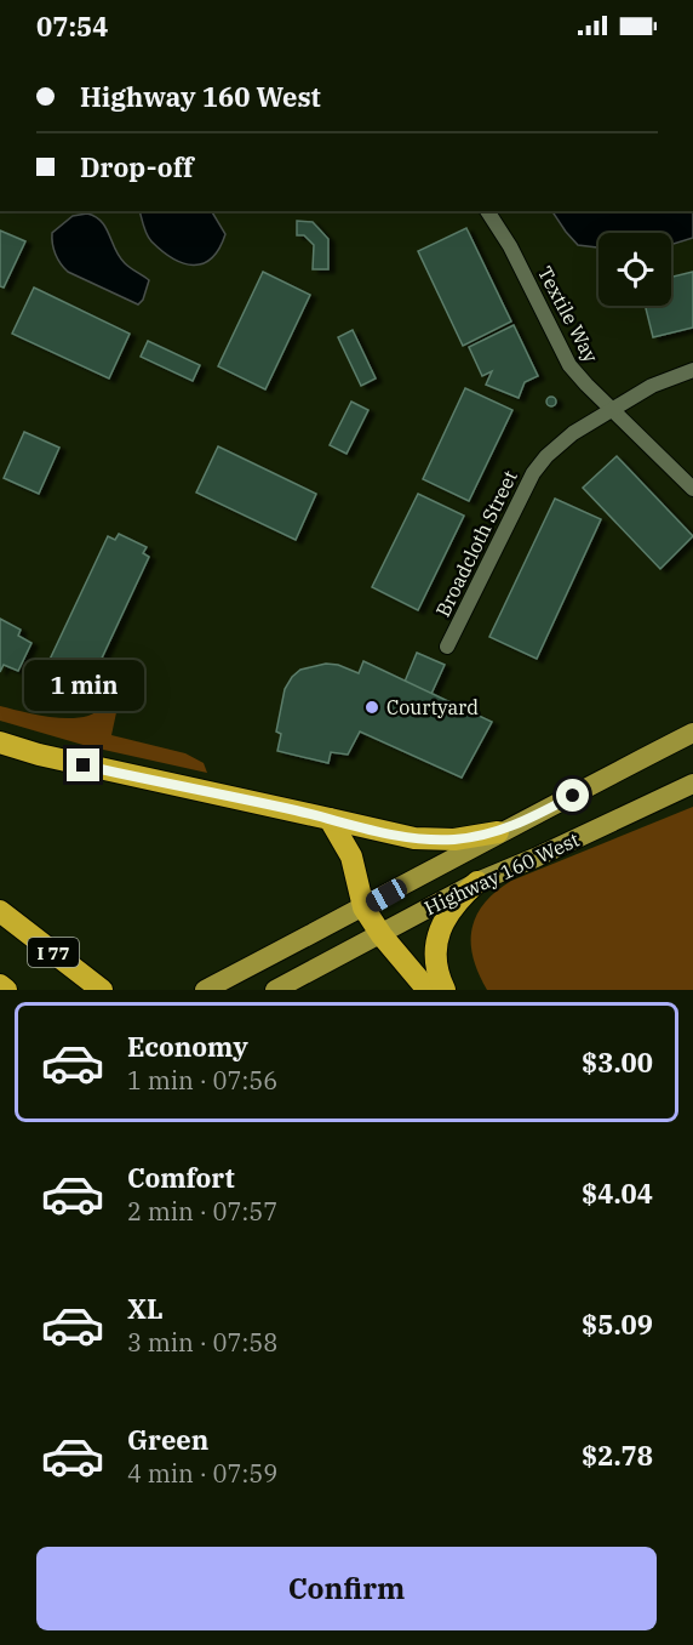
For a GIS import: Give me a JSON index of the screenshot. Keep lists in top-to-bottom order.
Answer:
{
  "streets": {
    "highway": ["I 77"],
    "main road": ["Highway 160 West"],
    "street": ["Textile Way", "Broadcloth Street"]
  },
  "crossings": [
    ["Textile Way", "Broadcloth Street"]
  ],
  "places": ["Courtyard"],
  "page": {
    "status": "07:54",
    "banner": ["Highway 160 West", "Drop-off"],
    "bubble": "1 min",
    "list": [
      {
        "name": "Economy",
        "note": "1 min · 07:56",
        "value": "$3.00"
      },
      {
        "name": "Comfort",
        "note": "2 min · 07:57",
        "value": "$4.04"
      },
      {
        "name": "XL",
        "note": "3 min · 07:58",
        "value": "$5.09"
      },
      {
        "name": "Green",
        "note": "4 min · 07:59",
        "value": "$2.78"
      }
    ],
    "buttons": "Confirm"
  }
}
